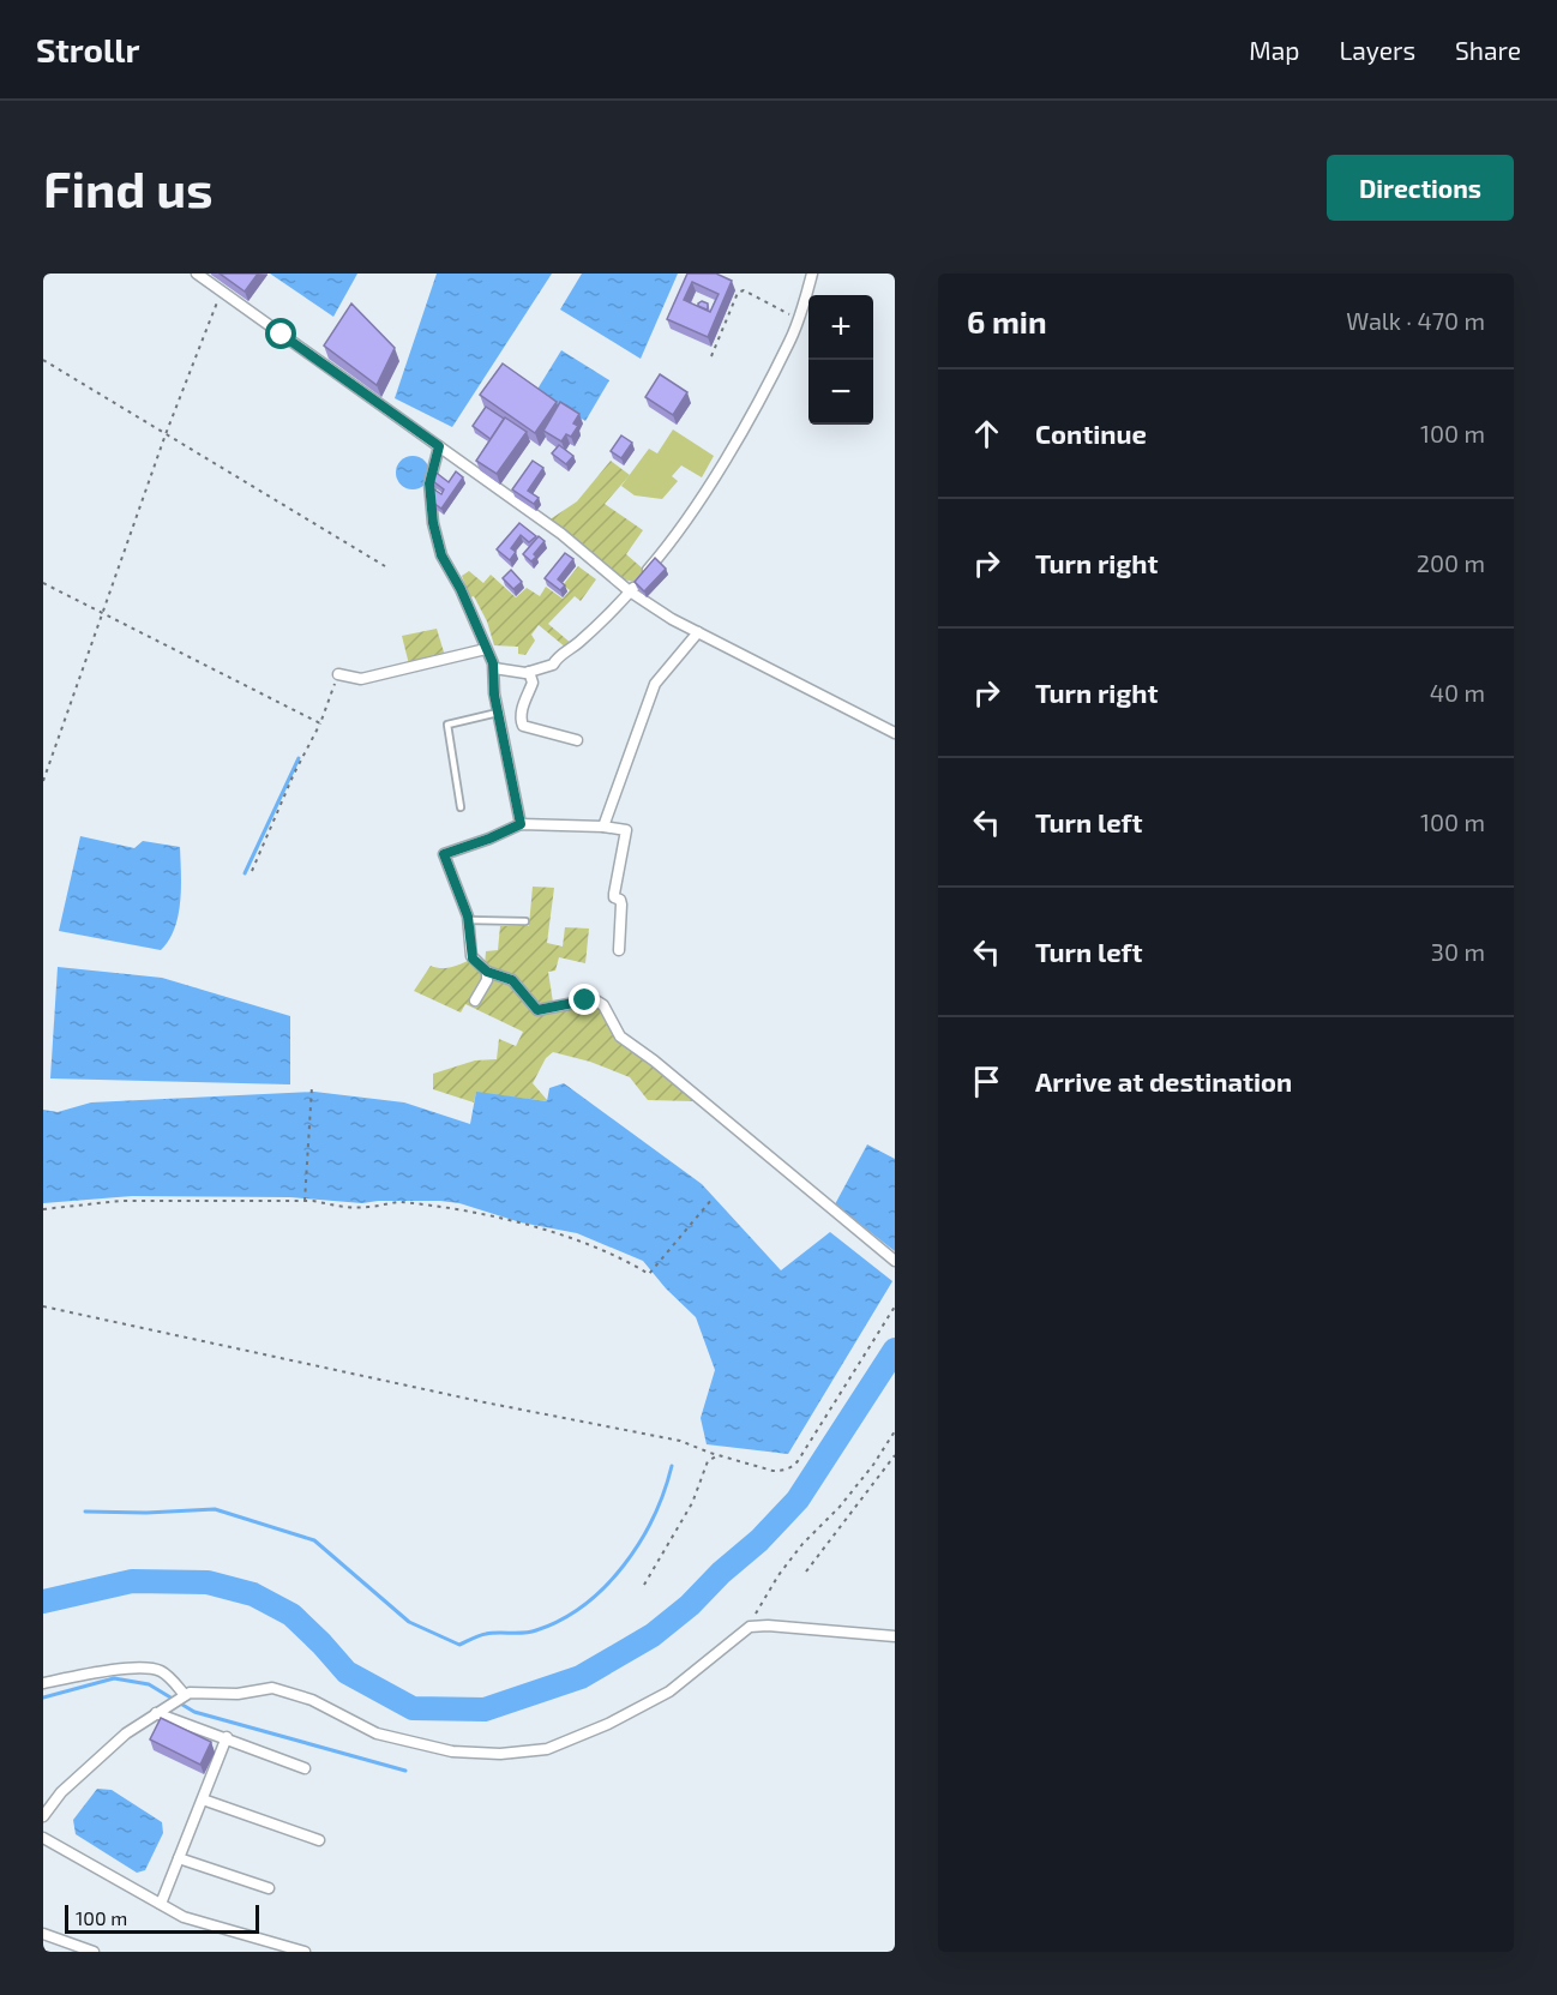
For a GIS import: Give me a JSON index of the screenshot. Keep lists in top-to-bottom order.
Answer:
{
  "scale_bar": "100 m",
  "page": {
    "header": "Strollr",
    "nav": ["Map", "Layers", "Share"],
    "buttons": "Directions",
    "title": "Find us",
    "heading": ["6 min", "Walk · 470 m"],
    "map_buttons": ["+", "−"],
    "list": [
      ["Continue", "100 m"],
      ["Turn right", "200 m"],
      ["Turn right", "40 m"],
      ["Turn left", "100 m"],
      ["Turn left", "30 m"],
      "Arrive at destination"
    ],
    "scale": "100 m"
  }
}
